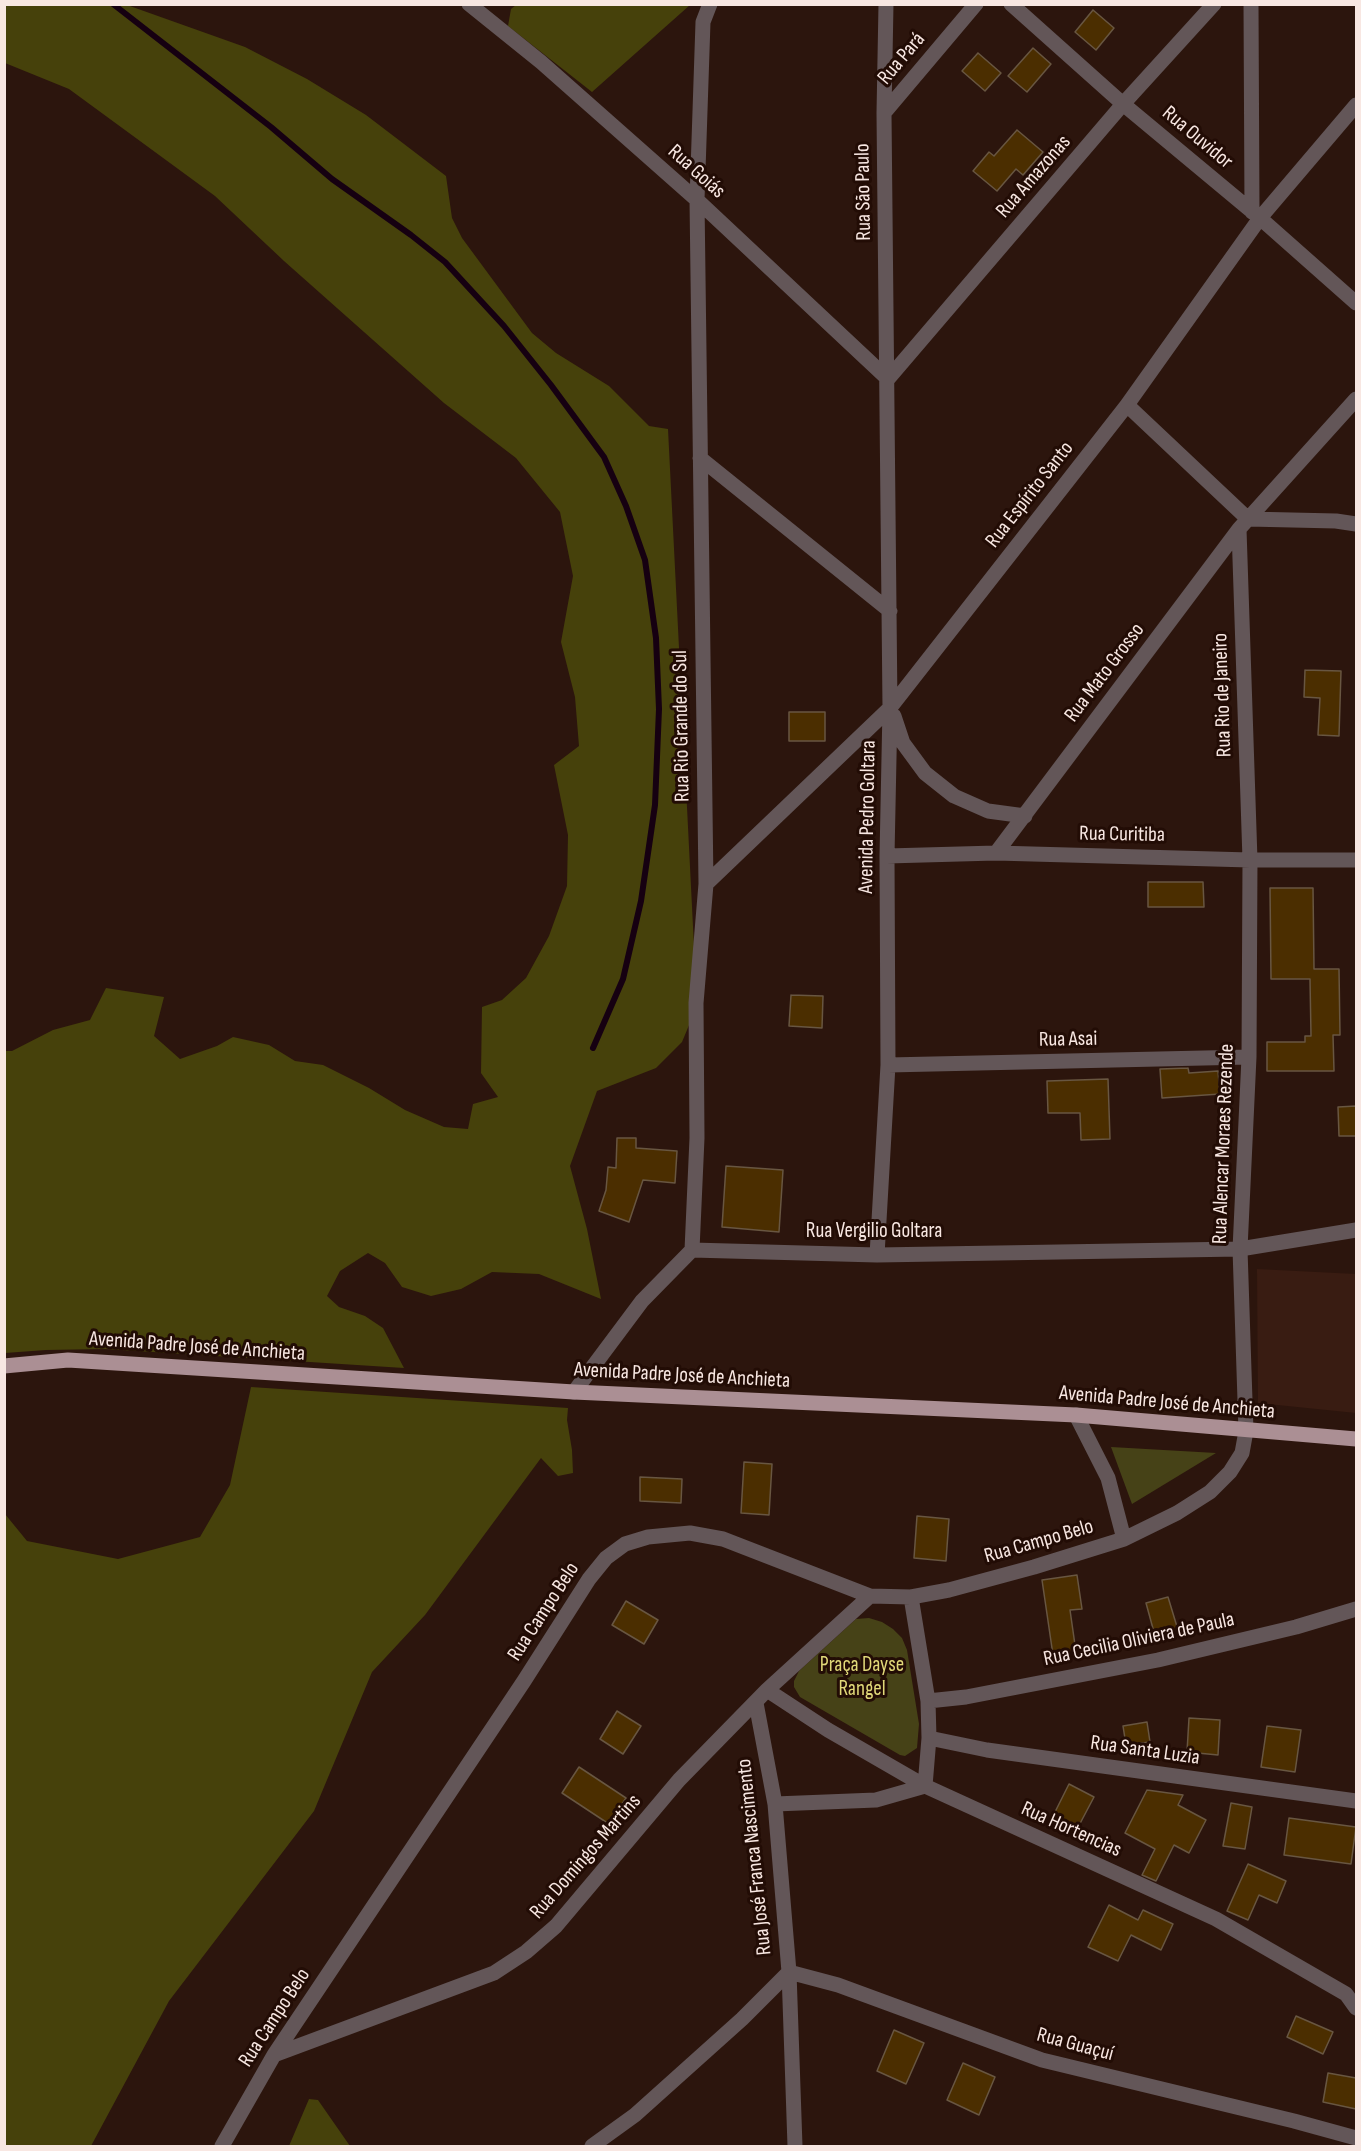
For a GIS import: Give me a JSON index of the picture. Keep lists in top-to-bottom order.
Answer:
{
  "streets": {
    "main road": ["Avenida Padre José de Anchieta"],
    "street": [
      "Rua Pará",
      "Rua Ouvidor",
      "Rua Goiás",
      "Rua Amazonas",
      "Rua São Paulo",
      "Rua Espírito Santo",
      "Rua Mato Grosso",
      "Rua Rio de Janeiro",
      "Rua Rio Grande do Sul",
      "Avenida Pedro Goltara",
      "Rua Curitiba",
      "Rua Asai",
      "Rua Alencar Moraes Rezende",
      "Rua Vergilio Goltara",
      "Rua Campo Belo",
      "Rua Cecilia Oliviera de Paula",
      "Rua Santa Luzia",
      "Rua Hortencias",
      "Rua Domingos Martins",
      "Rua José Franca Nascimento",
      "Rua Guaçuí"
    ]
  },
  "crossings": [
    ["Rua Pará", "Rua São Paulo"],
    ["Rua Ouvidor", "Rua Amazonas"],
    ["Rua Ouvidor", "Rua Espírito Santo"],
    ["Rua Goiás", "Rua Amazonas"],
    ["Rua Goiás", "Rua São Paulo"],
    ["Rua Goiás", "Rua Rio Grande do Sul"],
    ["Rua Goiás", "Avenida Pedro Goltara"],
    ["Rua Amazonas", "Rua São Paulo"],
    ["Rua Amazonas", "Avenida Pedro Goltara"],
    ["Rua São Paulo", "Avenida Pedro Goltara"],
    ["Rua Espírito Santo", "Rua Rio Grande do Sul"],
    ["Rua Espírito Santo", "Avenida Pedro Goltara"],
    ["Rua Mato Grosso", "Rua Rio de Janeiro"],
    ["Rua Mato Grosso", "Rua Curitiba"],
    ["Rua Rio de Janeiro", "Rua Curitiba"],
    ["Rua Rio de Janeiro", "Rua Alencar Moraes Rezende"],
    ["Rua Rio Grande do Sul", "Rua Vergilio Goltara"],
    ["Avenida Pedro Goltara", "Rua Curitiba"],
    ["Avenida Pedro Goltara", "Rua Asai"],
    ["Avenida Pedro Goltara", "Rua Vergilio Goltara"],
    ["Rua Curitiba", "Rua Alencar Moraes Rezende"],
    ["Rua Asai", "Rua Alencar Moraes Rezende"],
    ["Rua Alencar Moraes Rezende", "Rua Vergilio Goltara"],
    ["Rua Alencar Moraes Rezende", "Avenida Padre José de Anchieta"],
    ["Rua Alencar Moraes Rezende", "Rua Campo Belo"],
    ["Avenida Padre José de Anchieta", "Rua Campo Belo"],
    ["Rua Campo Belo", "Rua Domingos Martins"],
    ["Rua Hortencias", "Rua Domingos Martins"],
    ["Rua Domingos Martins", "Rua José Franca Nascimento"],
    ["Rua José Franca Nascimento", "Rua Guaçuí"]
  ],
  "parks": ["Praça Dayse Rangel"]
}
